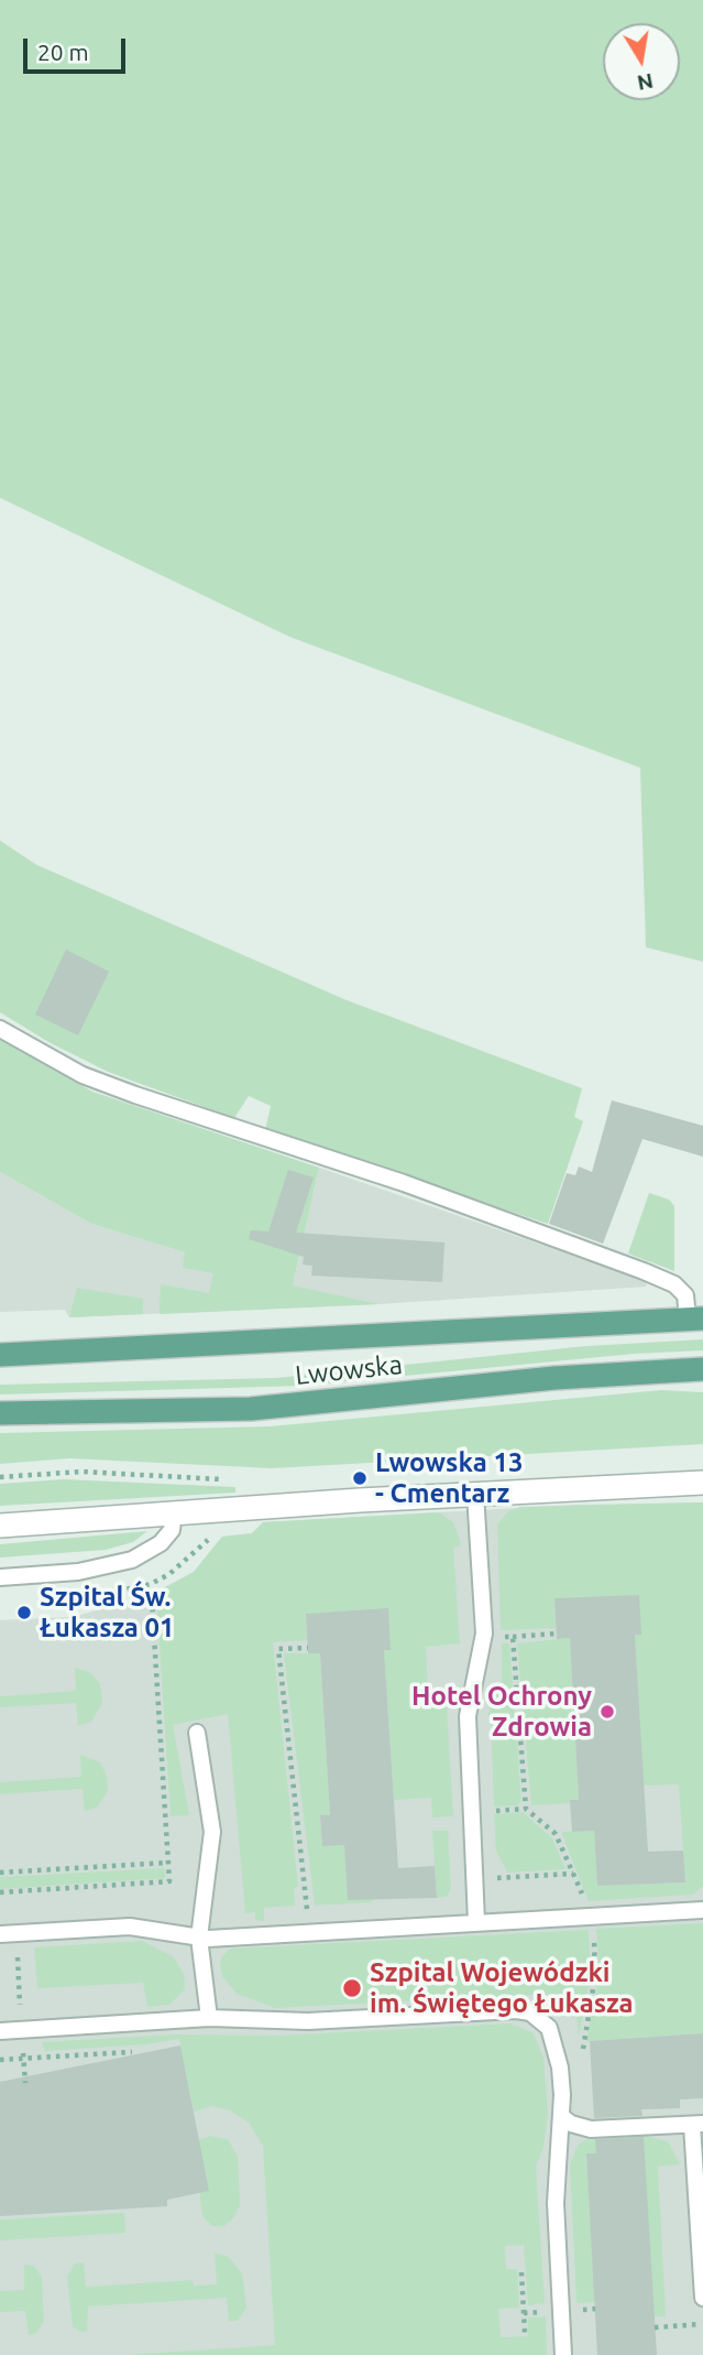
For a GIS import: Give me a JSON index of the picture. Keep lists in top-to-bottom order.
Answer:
{
  "streets": {
    "main road": ["Lwowska"]
  },
  "places": [
    "Lwowska 13 - Cmentarz",
    "Szpital Św. Łukasza 01",
    "Hotel Ochrony Zdrowia",
    "Szpital Wojewódzki im. Świętego Łukasza"
  ],
  "scale_bar": "20 m",
  "north": "bottom"
}
